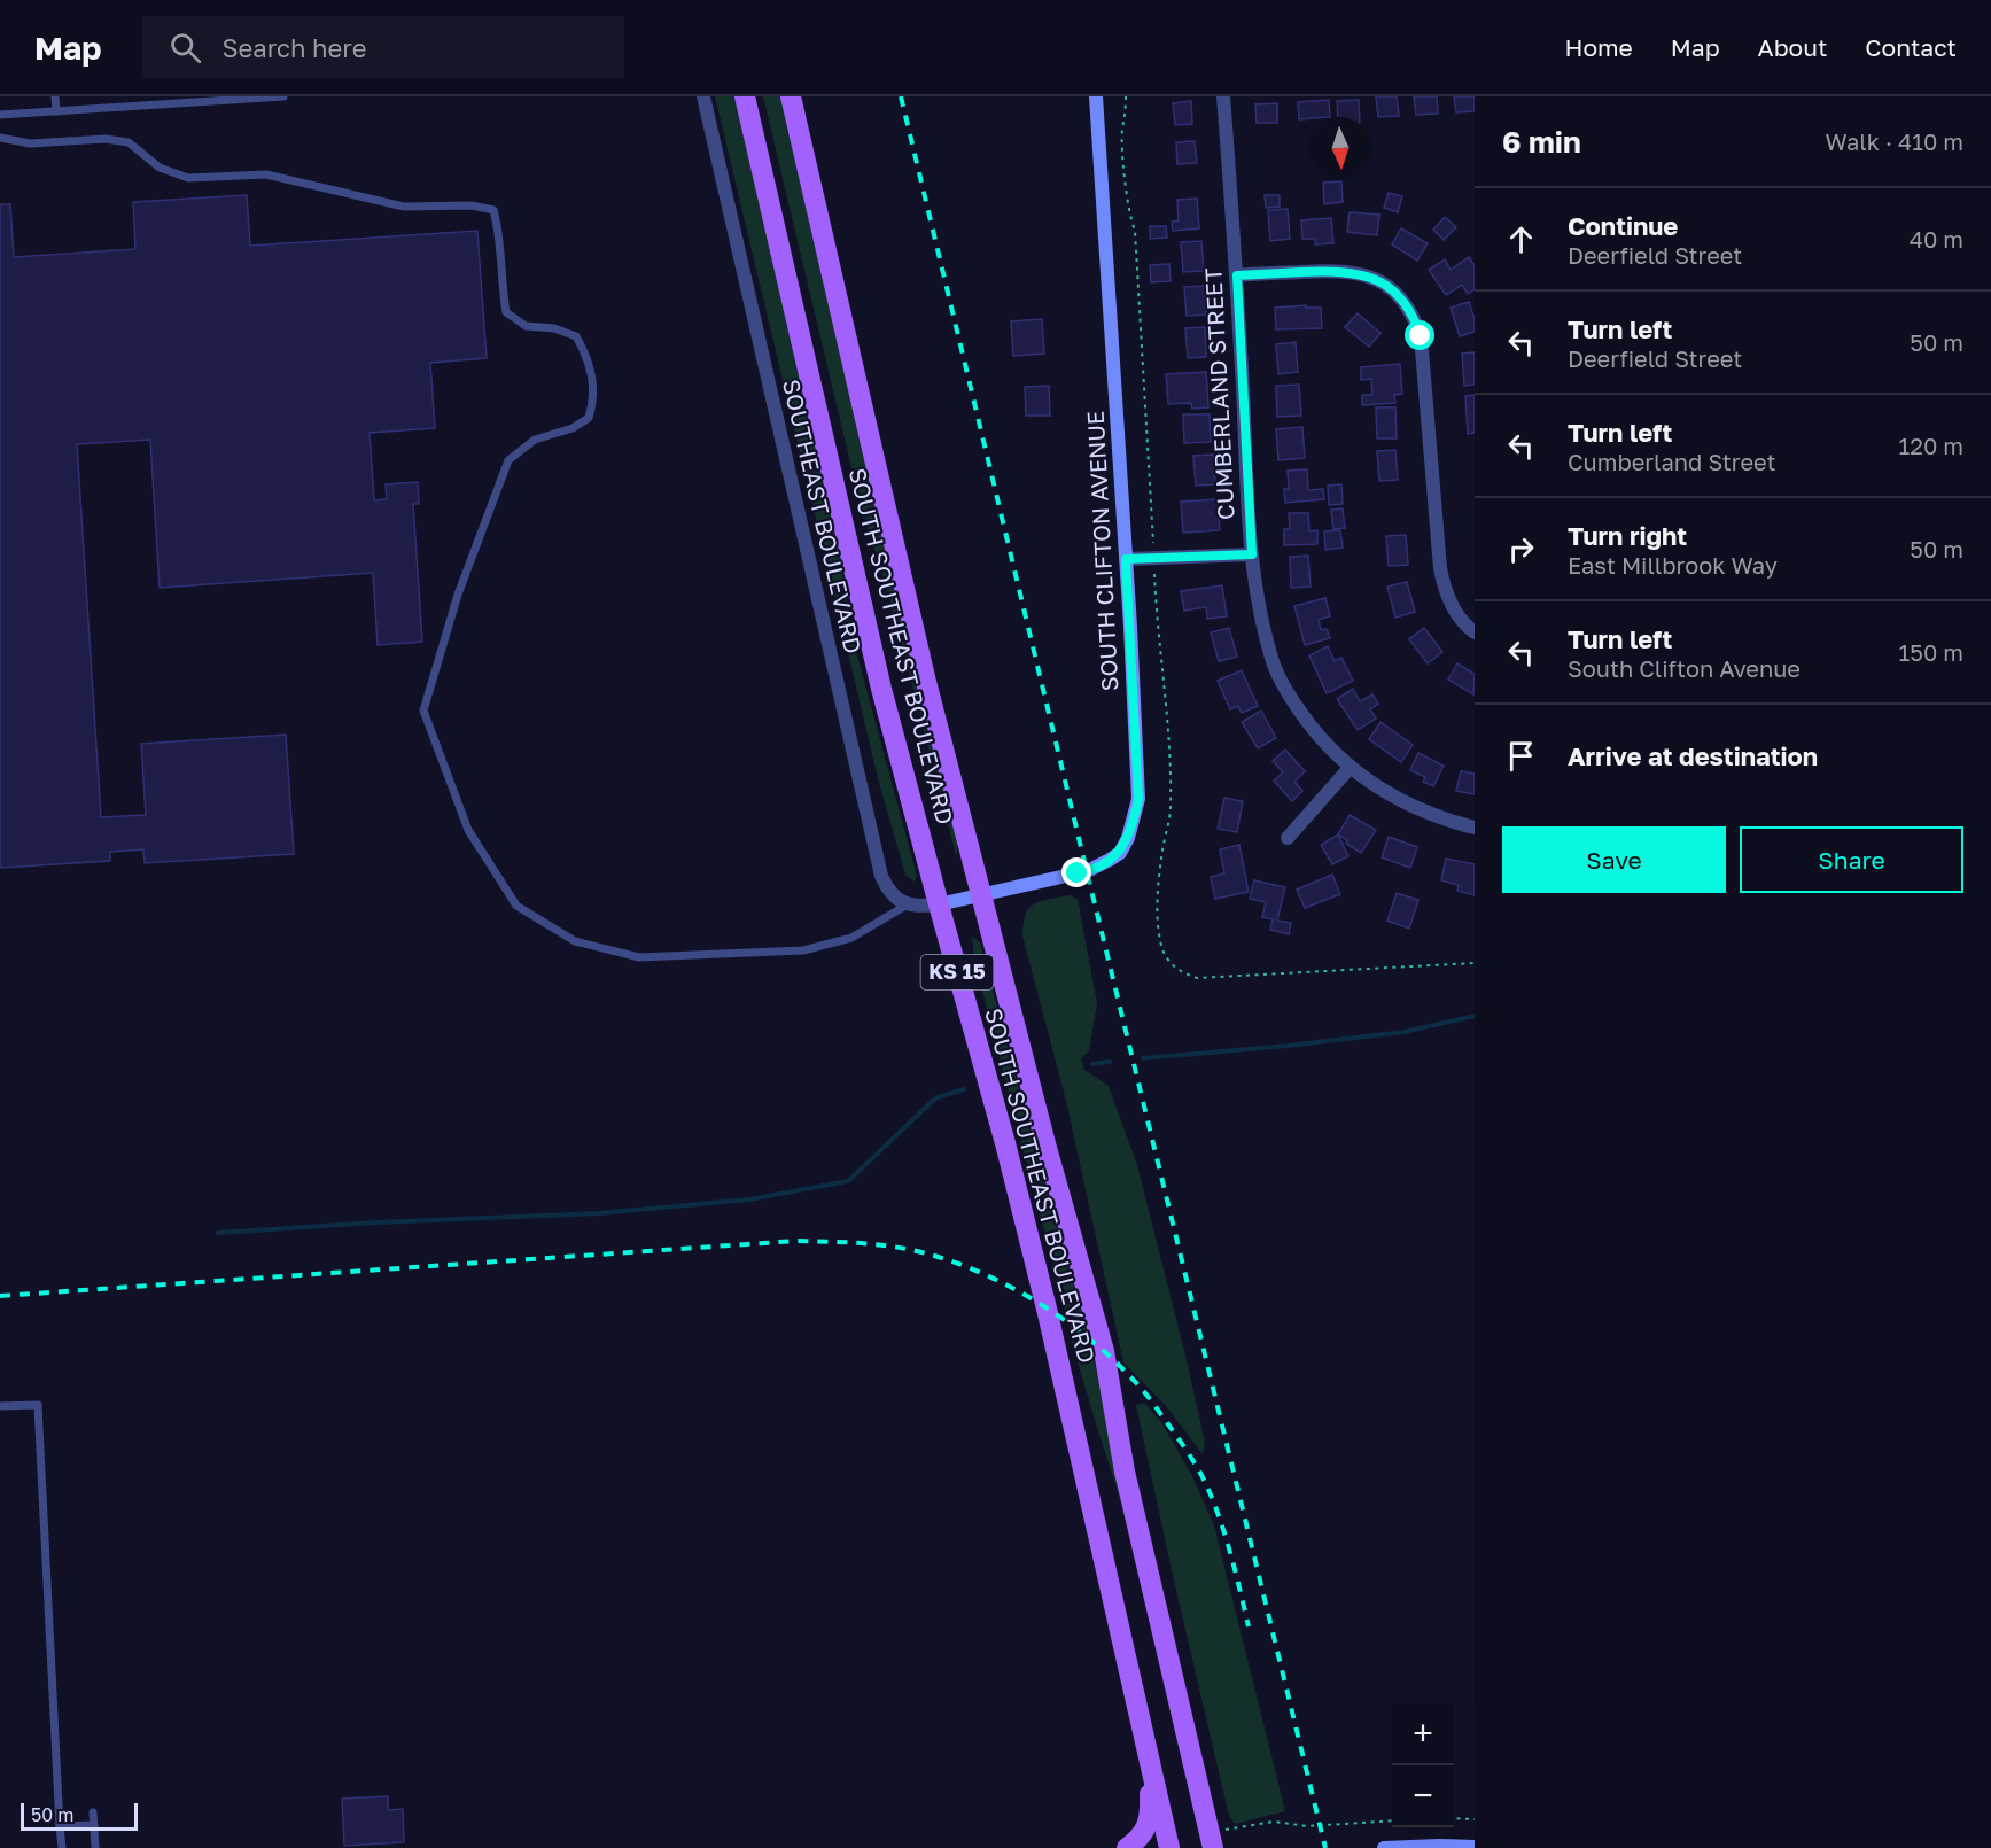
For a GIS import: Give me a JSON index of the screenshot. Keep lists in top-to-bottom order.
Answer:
{
  "streets": {
    "main road": ["SOUTH SOUTHEAST BOULEVARD", "KS 15"],
    "street": ["CUMBERLAND STREET", "SOUTHEAST BOULEVARD", "SOUTH CLIFTON AVENUE"]
  },
  "crossings": [
    ["SOUTH CLIFTON AVENUE", "SOUTH SOUTHEAST BOULEVARD"]
  ],
  "scale_bar": "50 m",
  "north": "bottom",
  "page": {
    "header": "Map",
    "search": "Search here",
    "nav": [
      "Home",
      "Map",
      "About",
      "Contact"
    ],
    "heading": ["6 min", "Walk · 410 m"],
    "list": [
      ["Continue", "Deerfield Street", "40 m"],
      ["Turn left", "Deerfield Street", "50 m"],
      ["Turn left", "Cumberland Street", "120 m"],
      ["Turn right", "East Millbrook Way", "50 m"],
      ["Turn left", "South Clifton Avenue", "150 m"],
      "Arrive at destination"
    ],
    "buttons": ["Save", "Share"],
    "map_buttons": ["+", "−"],
    "scale": "50 m"
  }
}
